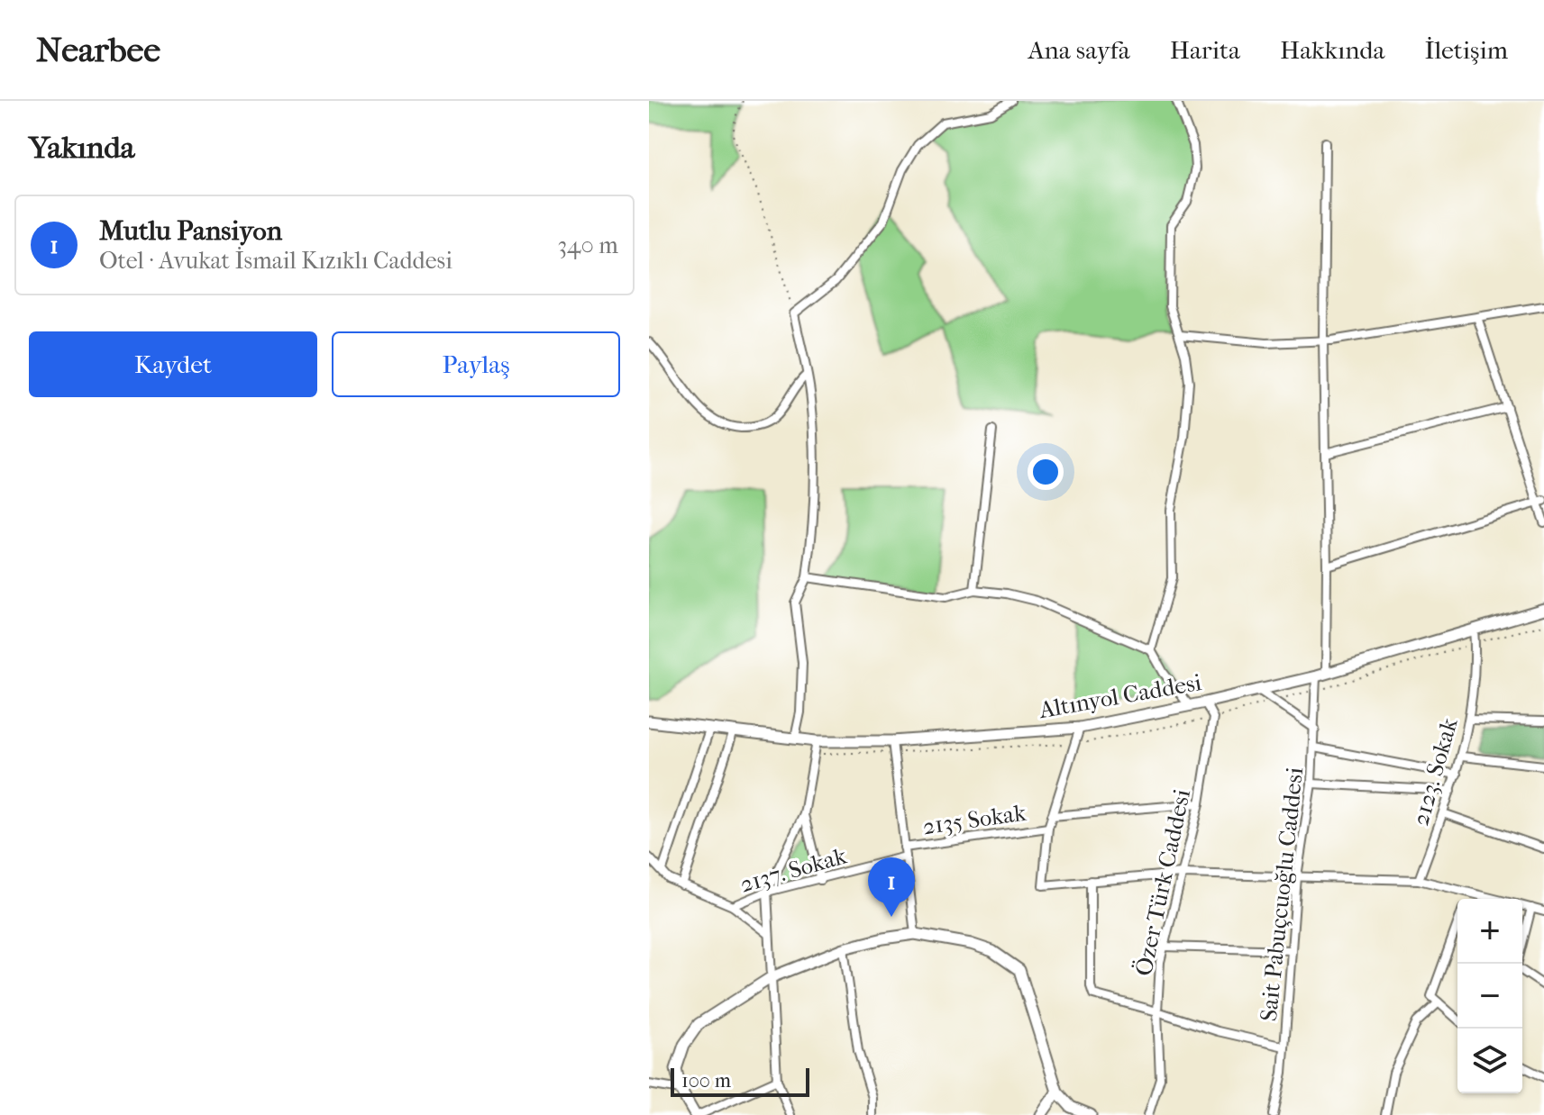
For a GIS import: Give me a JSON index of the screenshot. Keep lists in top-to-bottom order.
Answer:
{
  "streets": {
    "main road": ["Altınyol Caddesi"],
    "street": [
      "2123. Sokak",
      "2135 Sokak",
      "2137. Sokak",
      "Özer Türk Caddesi",
      "Sait Pabuçcuoğlu Caddesi"
    ]
  },
  "crossings": [
    ["Altınyol Caddesi", "2123. Sokak"],
    ["Altınyol Caddesi", "Özer Türk Caddesi"],
    ["Altınyol Caddesi", "Sait Pabuçcuoğlu Caddesi"]
  ],
  "scale_bar": "100 m",
  "page": {
    "header": "Nearbee",
    "nav": [
      "Ana sayfa",
      "Harita",
      "Hakkında",
      "İletişim"
    ],
    "heading": "Yakında",
    "list": [
      {
        "mark": "1",
        "name": "Mutlu Pansiyon",
        "note": "Otel · Avukat İsmail Kızıklı Caddesi",
        "value": "340 m"
      }
    ],
    "buttons": ["Kaydet", "Paylaş"],
    "pins": "1",
    "map_buttons": ["+", "−"],
    "scale": "100 m"
  }
}
